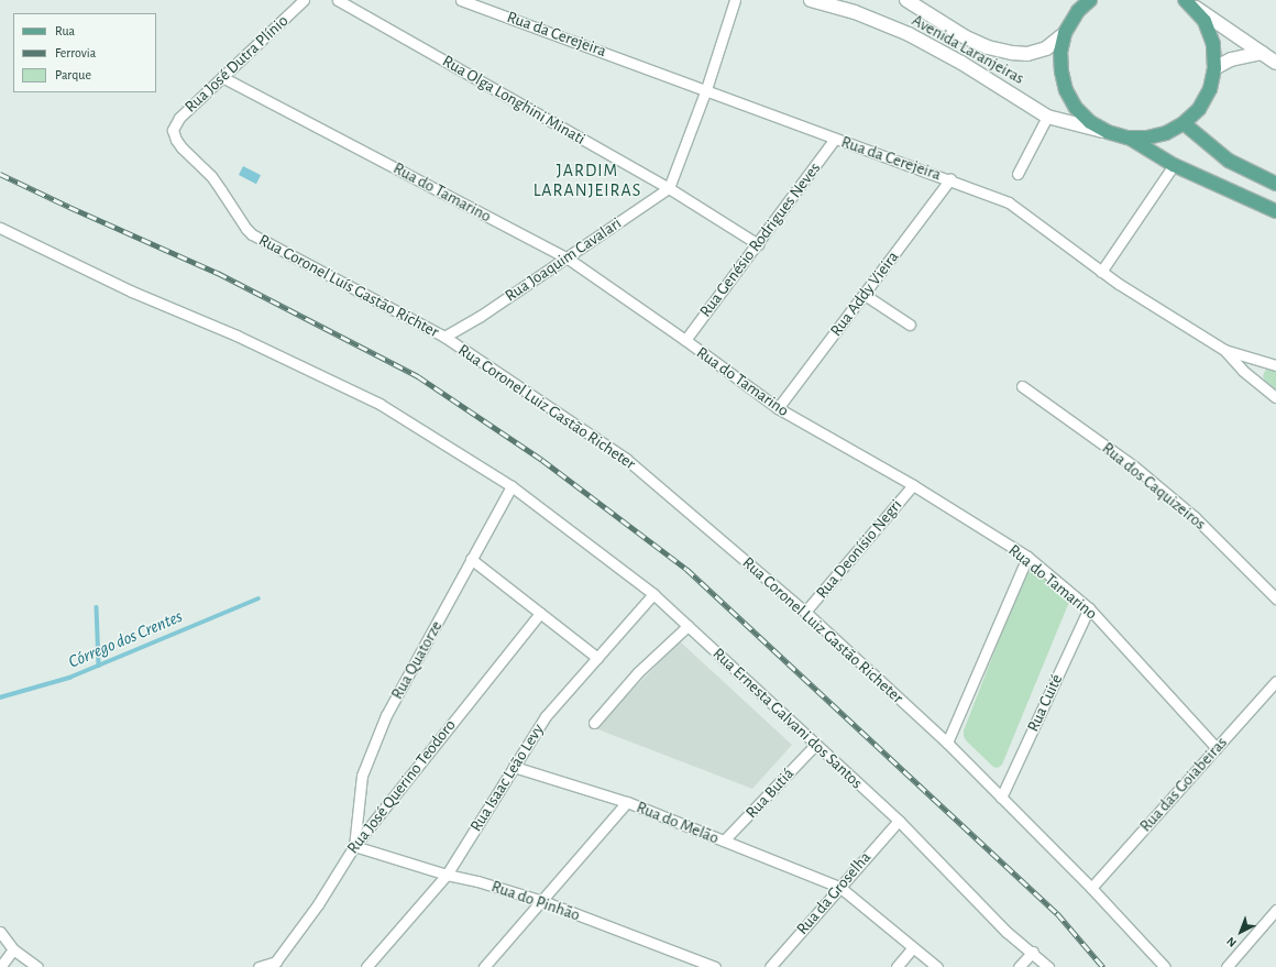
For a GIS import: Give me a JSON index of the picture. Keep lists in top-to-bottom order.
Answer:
{
  "streets": {
    "street": [
      "Rua da Cerejeira",
      "Avenida Laranjeiras",
      "Rua José Dutra Plínio",
      "Rua Olga Longhini Minati",
      "Rua do Tamarino",
      "Rua Genésio Rodrigues Neves",
      "Rua Joaquim Cavalari",
      "Rua Coronel Luís Gastão Richter",
      "Rua Addy Vieira",
      "Rua Coronel Luiz Gastão Richeter",
      "Rua dos Caquizeiros",
      "Rua Deonísio Negri",
      "Rua Quatorze",
      "Rua Cuité",
      "Rua Ernesta Galvani dos Santos",
      "Rua Isaac Leão Levy",
      "Rua das Goiabeiras",
      "Rua José Querino Teodoro",
      "Rua Butiá",
      "Rua do Melão",
      "Rua da Groselha",
      "Rua do Pinhão"
    ]
  },
  "crossings": [
    ["Rua da Cerejeira", "Rua Genésio Rodrigues Neves"],
    ["Rua da Cerejeira", "Rua Addy Vieira"],
    ["Rua José Dutra Plínio", "Rua do Tamarino"],
    ["Rua José Dutra Plínio", "Rua Coronel Luís Gastão Richter"],
    ["Rua Olga Longhini Minati", "Rua Genésio Rodrigues Neves"],
    ["Rua Olga Longhini Minati", "Rua Joaquim Cavalari"],
    ["Rua do Tamarino", "Rua Genésio Rodrigues Neves"],
    ["Rua do Tamarino", "Rua Joaquim Cavalari"],
    ["Rua do Tamarino", "Rua Addy Vieira"],
    ["Rua do Tamarino", "Rua Deonísio Negri"],
    ["Rua do Tamarino", "Rua Cuité"],
    ["Rua do Tamarino", "Rua das Goiabeiras"],
    ["Rua Joaquim Cavalari", "Rua Coronel Luís Gastão Richter"],
    ["Rua Joaquim Cavalari", "Rua Coronel Luiz Gastão Richeter"],
    ["Rua Coronel Luís Gastão Richter", "Rua Coronel Luiz Gastão Richeter"],
    ["Rua Coronel Luiz Gastão Richeter", "Rua Deonísio Negri"],
    ["Rua Coronel Luiz Gastão Richeter", "Rua Cuité"],
    ["Rua Coronel Luiz Gastão Richeter", "Rua das Goiabeiras"],
    ["Rua Quatorze", "Rua Ernesta Galvani dos Santos"],
    ["Rua Quatorze", "Rua José Querino Teodoro"],
    ["Rua Quatorze", "Rua do Pinhão"],
    ["Rua Ernesta Galvani dos Santos", "Rua Isaac Leão Levy"],
    ["Rua Ernesta Galvani dos Santos", "Rua Butiá"],
    ["Rua Ernesta Galvani dos Santos", "Rua da Groselha"],
    ["Rua Isaac Leão Levy", "Rua do Melão"],
    ["Rua Isaac Leão Levy", "Rua do Pinhão"],
    ["Rua José Querino Teodoro", "Rua do Pinhão"],
    ["Rua Butiá", "Rua do Melão"],
    ["Rua do Melão", "Rua da Groselha"]
  ],
  "districts": ["JARDIM LARANJEIRAS"],
  "water": ["Córrego dos Crentes"],
  "legend": ["Rua", "Ferrovia", "Parque"],
  "north": "bottom left"
}
